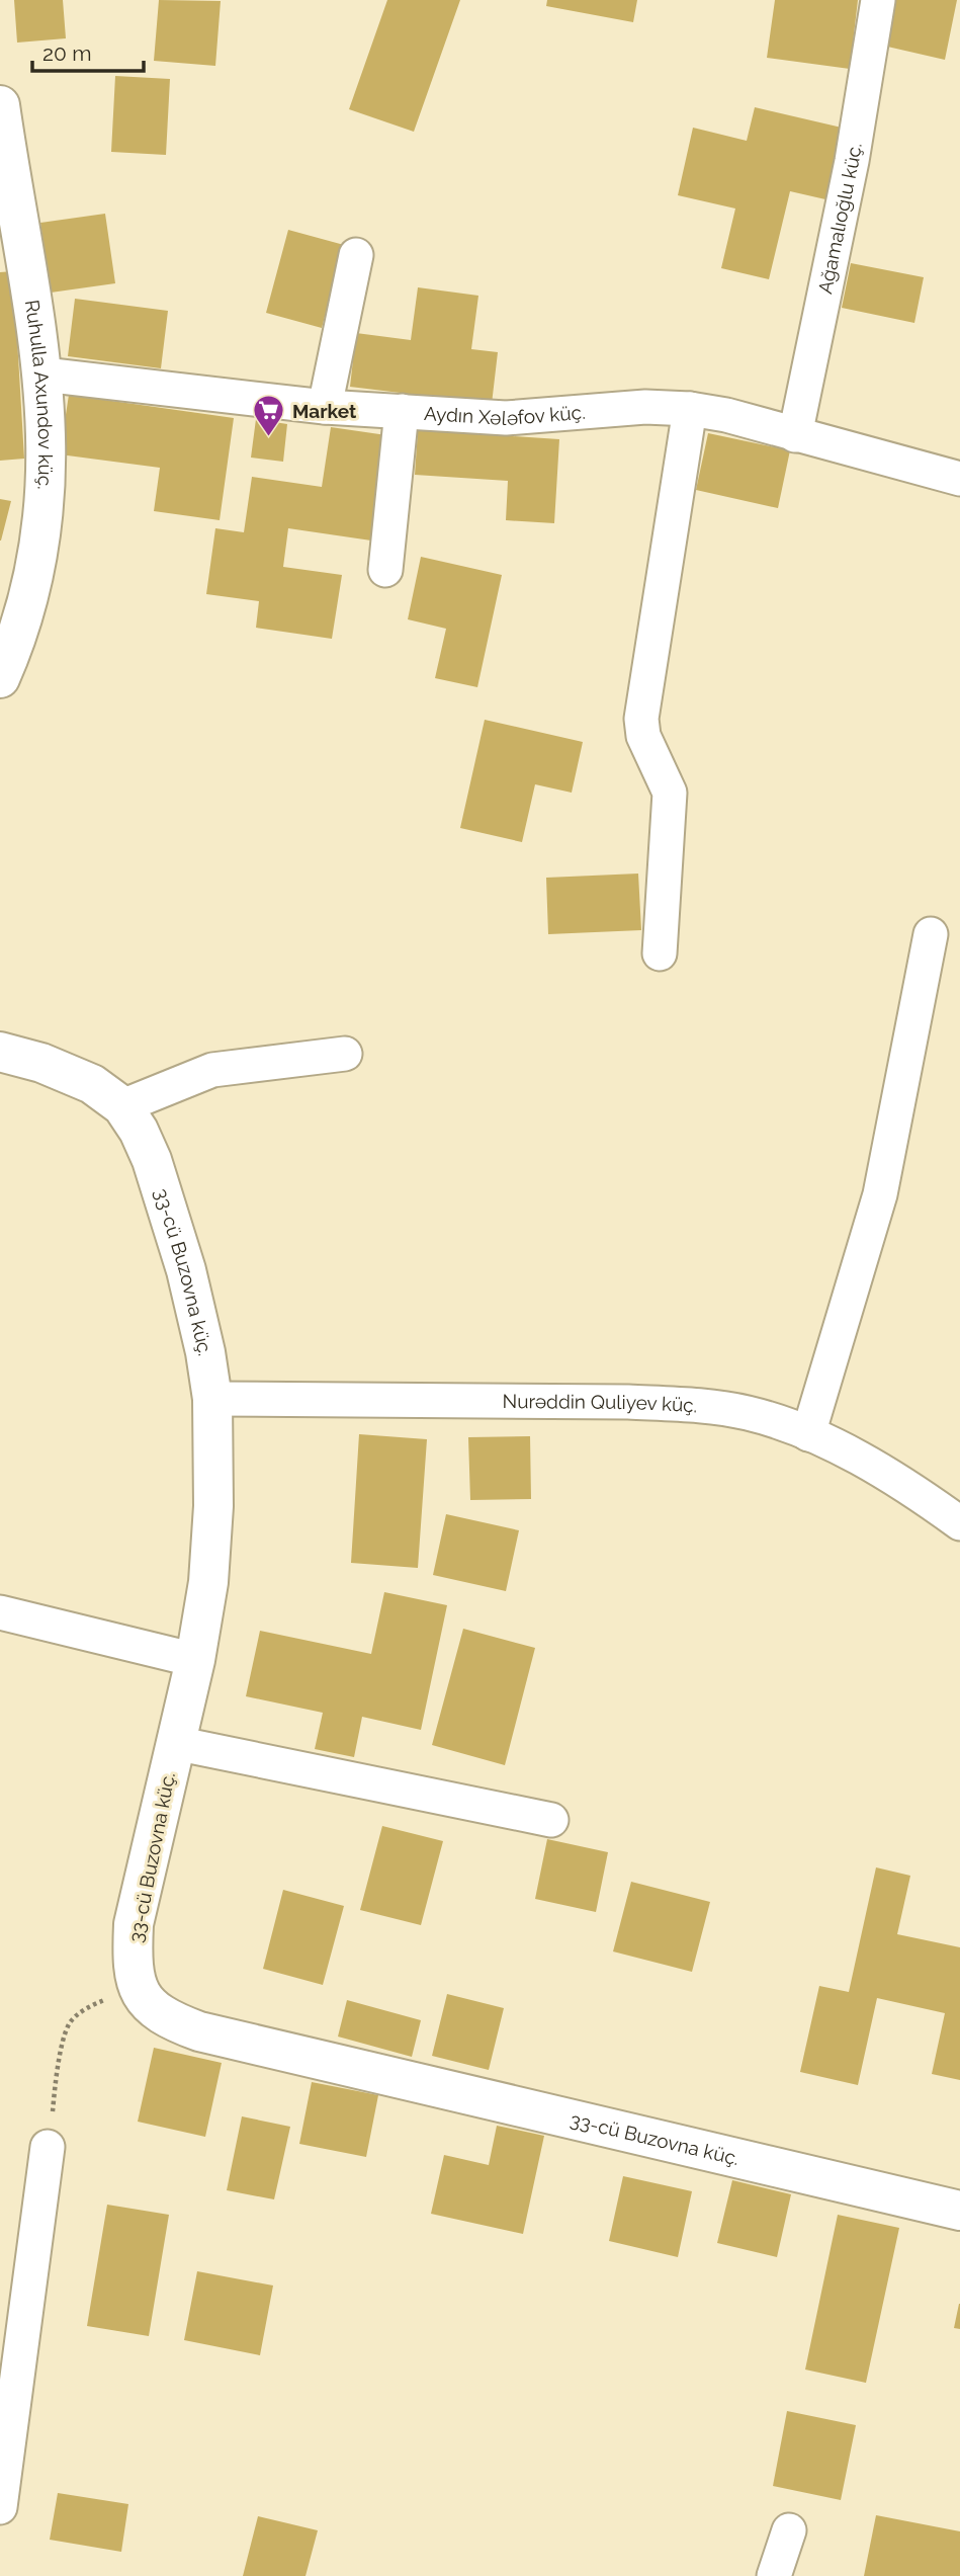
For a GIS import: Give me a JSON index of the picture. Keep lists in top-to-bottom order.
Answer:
{
  "streets": {
    "street": [
      "Ağamalıoğlu küç.",
      "Ruhulla Axundov küç.",
      "Aydın Xələfov küç.",
      "33-cü Buzovna küç.",
      "Nurəddin Quliyev küç."
    ]
  },
  "crossings": [
    ["Ağamalıoğlu küç.", "Aydın Xələfov küç."],
    ["Ruhulla Axundov küç.", "Aydın Xələfov küç."],
    ["33-cü Buzovna küç.", "Nurəddin Quliyev küç."]
  ],
  "places": {
    "supermarket": ["Market"]
  },
  "scale_bar": "20 m"
}
